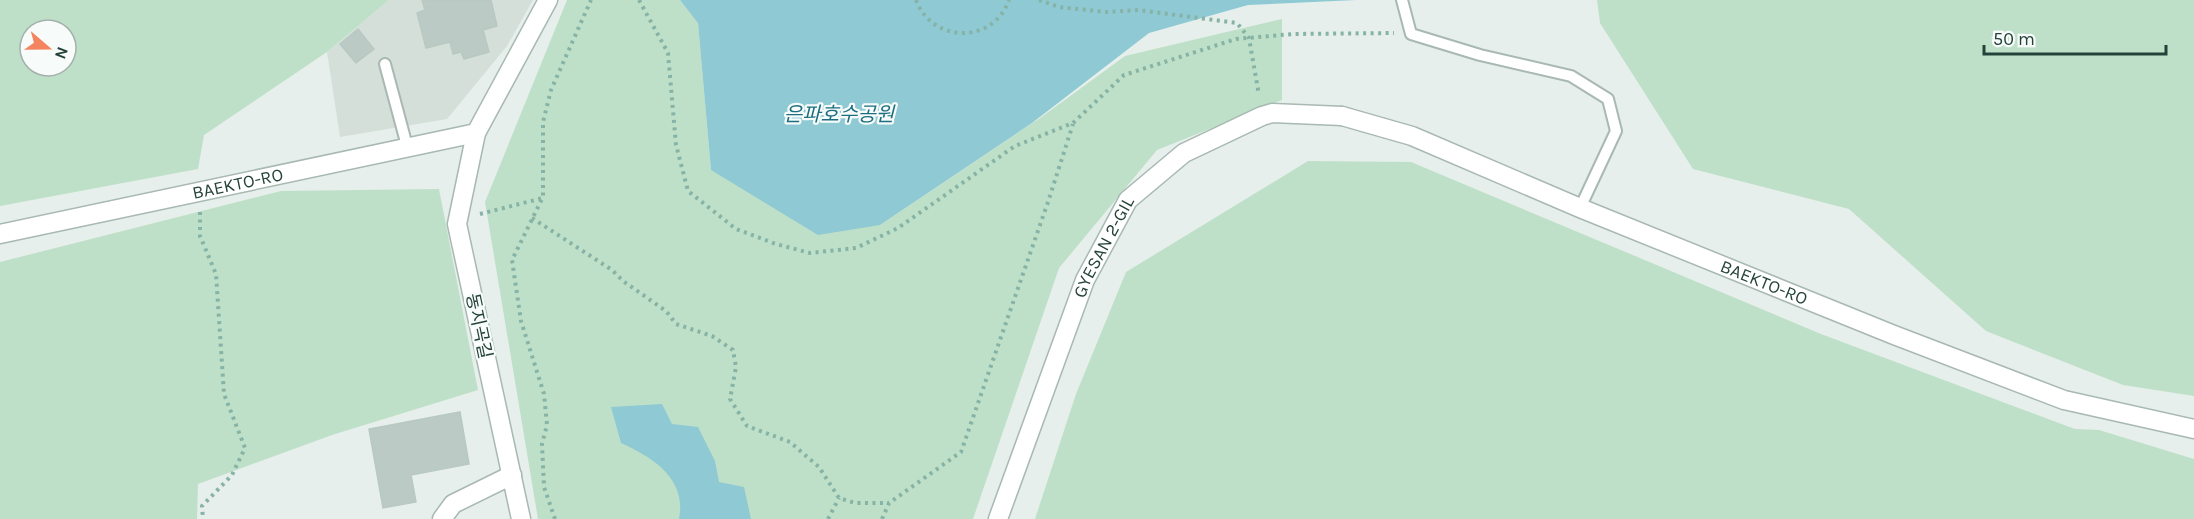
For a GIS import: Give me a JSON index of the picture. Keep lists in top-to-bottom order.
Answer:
{
  "streets": {
    "street": ["BAEKTO-RO", "GYESAN 2-GIL", "동지곡길"]
  },
  "crossings": [
    ["BAEKTO-RO", "GYESAN 2-GIL"],
    ["BAEKTO-RO", "동지곡길"]
  ],
  "water": ["은파호수공원"],
  "scale_bar": "50 m",
  "north": "right"
}
